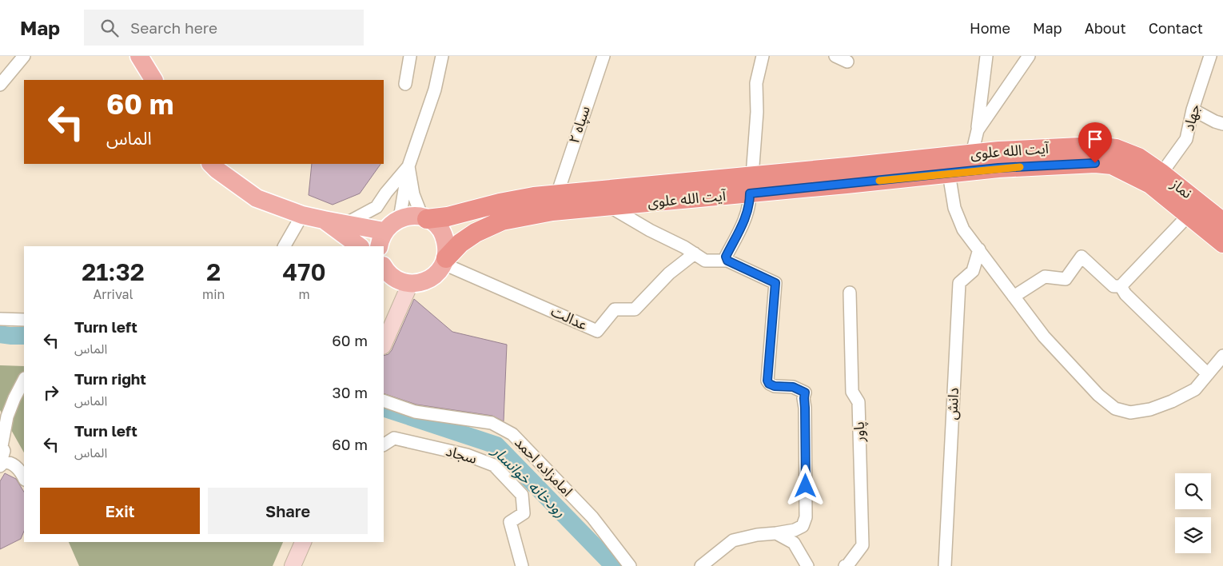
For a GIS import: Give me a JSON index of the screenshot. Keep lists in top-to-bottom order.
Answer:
{
  "streets": {
    "highway": ["آیت الله علوی", "نماز"],
    "street": [
      "جهاد",
      "سپاه ۲",
      "عدالت",
      "دانش",
      "پاور",
      "سجاد",
      "امامزاده احمد"
    ]
  },
  "crossings": [
    ["جهاد", "آیت الله علوی"],
    ["جهاد", "نماز"],
    ["سپاه ۲", "آیت الله علوی"],
    ["آیت الله علوی", "نماز"],
    ["آیت الله علوی", "عدالت"]
  ],
  "water": ["رودخانه خوانسار"],
  "page": {
    "header": "Map",
    "search": "Search here",
    "nav": [
      "Home",
      "Map",
      "About",
      "Contact"
    ],
    "turn": ["60 m", "الماس"],
    "eta": [
      "21:32",
      "Arrival",
      "2",
      "min",
      "470",
      "m"
    ],
    "list": [
      {
        "name": "Turn left",
        "note": "الماس",
        "value": "60 m"
      },
      {
        "name": "Turn right",
        "note": "الماس",
        "value": "30 m"
      },
      {
        "name": "Turn left",
        "note": "الماس",
        "value": "60 m"
      }
    ],
    "buttons": ["Exit", "Share"]
  }
}
